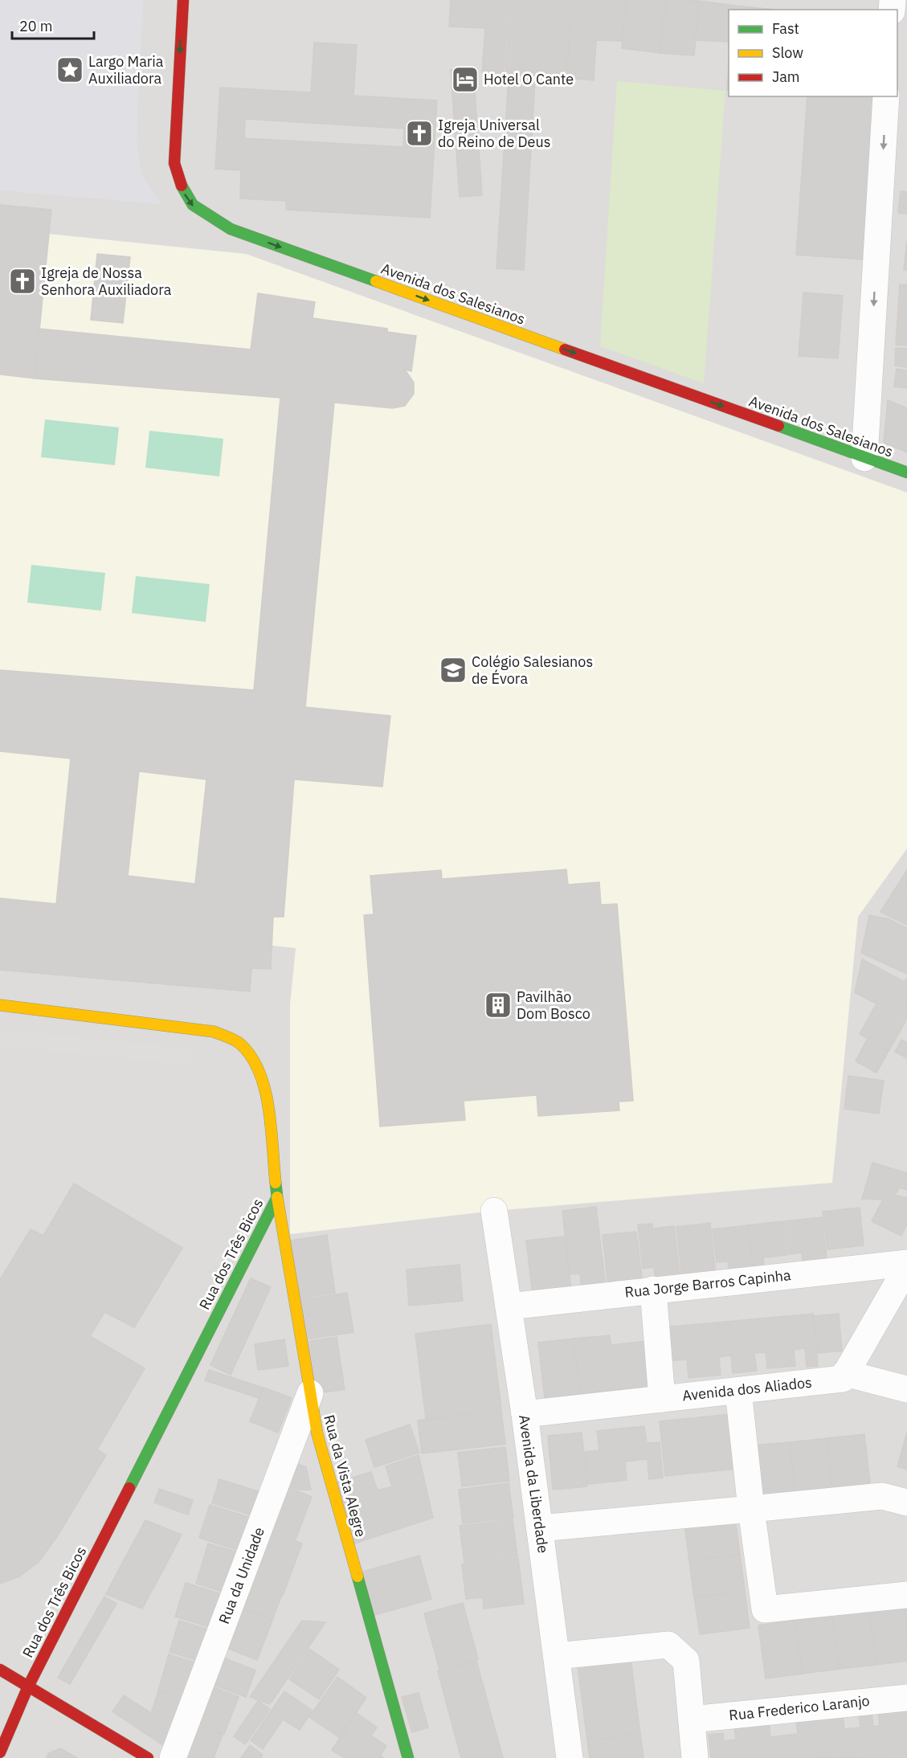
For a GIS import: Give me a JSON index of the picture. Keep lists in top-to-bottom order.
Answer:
{
  "streets": {
    "street": [
      "Avenida dos Salesianos",
      "Rua dos Três Bicos",
      "Rua Jorge Barros Capinha",
      "Avenida dos Aliados",
      "Rua da Vista Alegre",
      "Avenida da Liberdade",
      "Rua da Unidade",
      "Rua Frederico Laranjo"
    ]
  },
  "crossings": [
    ["Rua dos Três Bicos", "Rua da Vista Alegre"],
    ["Rua Jorge Barros Capinha", "Avenida da Liberdade"],
    ["Avenida dos Aliados", "Avenida da Liberdade"],
    ["Rua da Vista Alegre", "Rua da Unidade"]
  ],
  "one_way": ["Avenida dos Salesianos"],
  "places": {
    "place": ["Largo Maria Auxiliadora"],
    "hotel": ["Hotel O Cante"],
    "church": ["Igreja Universal do Reino de Deus", "Igreja de Nossa Senhora Auxiliadora"],
    "school or university": ["Colégio Salesianos de Évora"],
    "building": ["Pavilhão Dom Bosco"]
  },
  "legend": ["Fast", "Slow", "Jam"],
  "scale_bar": "20 m"
}
